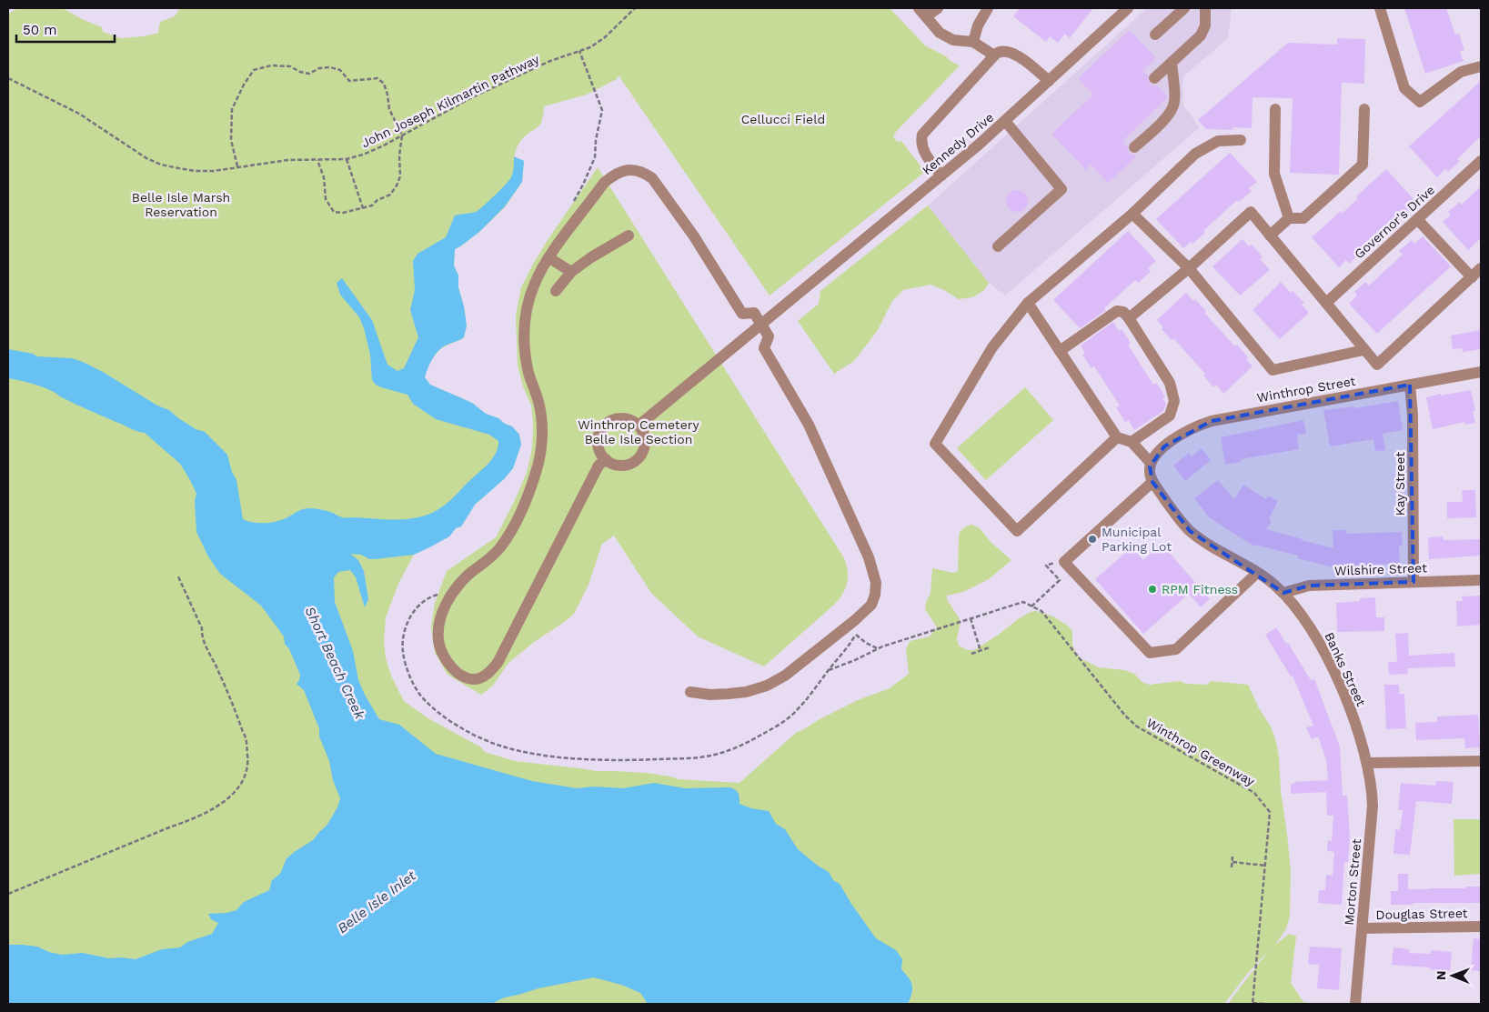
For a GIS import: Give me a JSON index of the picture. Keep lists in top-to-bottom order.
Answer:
{
  "streets": {
    "street": [
      "Kennedy Drive",
      "Governor's Drive",
      "Winthrop Street",
      "Kay Street",
      "Wilshire Street",
      "Banks Street",
      "Morton Street",
      "Douglas Street"
    ],
    "path": ["John Joseph Kilmartin Pathway", "Winthrop Greenway"]
  },
  "crossings": [
    ["Winthrop Street", "Kay Street"],
    ["Kay Street", "Wilshire Street"],
    ["Wilshire Street", "Banks Street"],
    ["Banks Street", "Morton Street"],
    ["Morton Street", "Douglas Street"]
  ],
  "water": ["Short Beach Creek", "Belle Isle Inlet"],
  "parks": ["Cellucci Field", "Belle Isle Marsh Reservation", "Winthrop Cemetery Belle Isle Section"],
  "places": ["Municipal Parking Lot", "RPM Fitness"],
  "scale_bar": "50 m",
  "north": "left"
}
